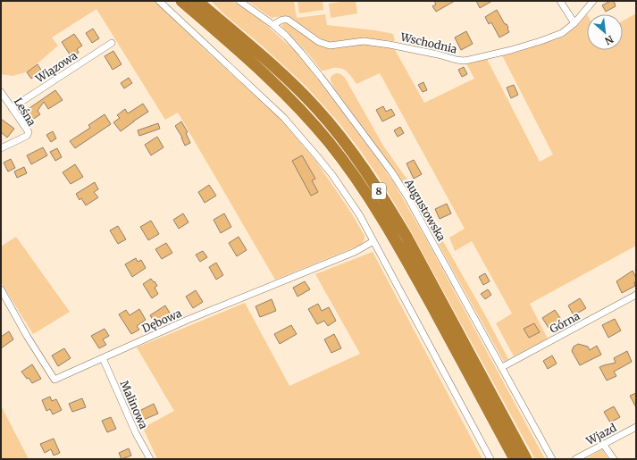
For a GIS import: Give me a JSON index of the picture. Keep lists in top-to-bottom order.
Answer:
{
  "streets": {
    "highway": ["8"],
    "street": [
      "Wschodnia",
      "Wiązowa",
      "Leśna",
      "Augustowska",
      "Dębowa",
      "Górna",
      "Malinowa",
      "Wjazd"
    ]
  },
  "crossings": [
    ["Wschodnia", "Augustowska"],
    ["Wiązowa", "Leśna"],
    ["Augustowska", "Górna"],
    ["Dębowa", "Malinowa"]
  ],
  "north": "bottom right"
}
